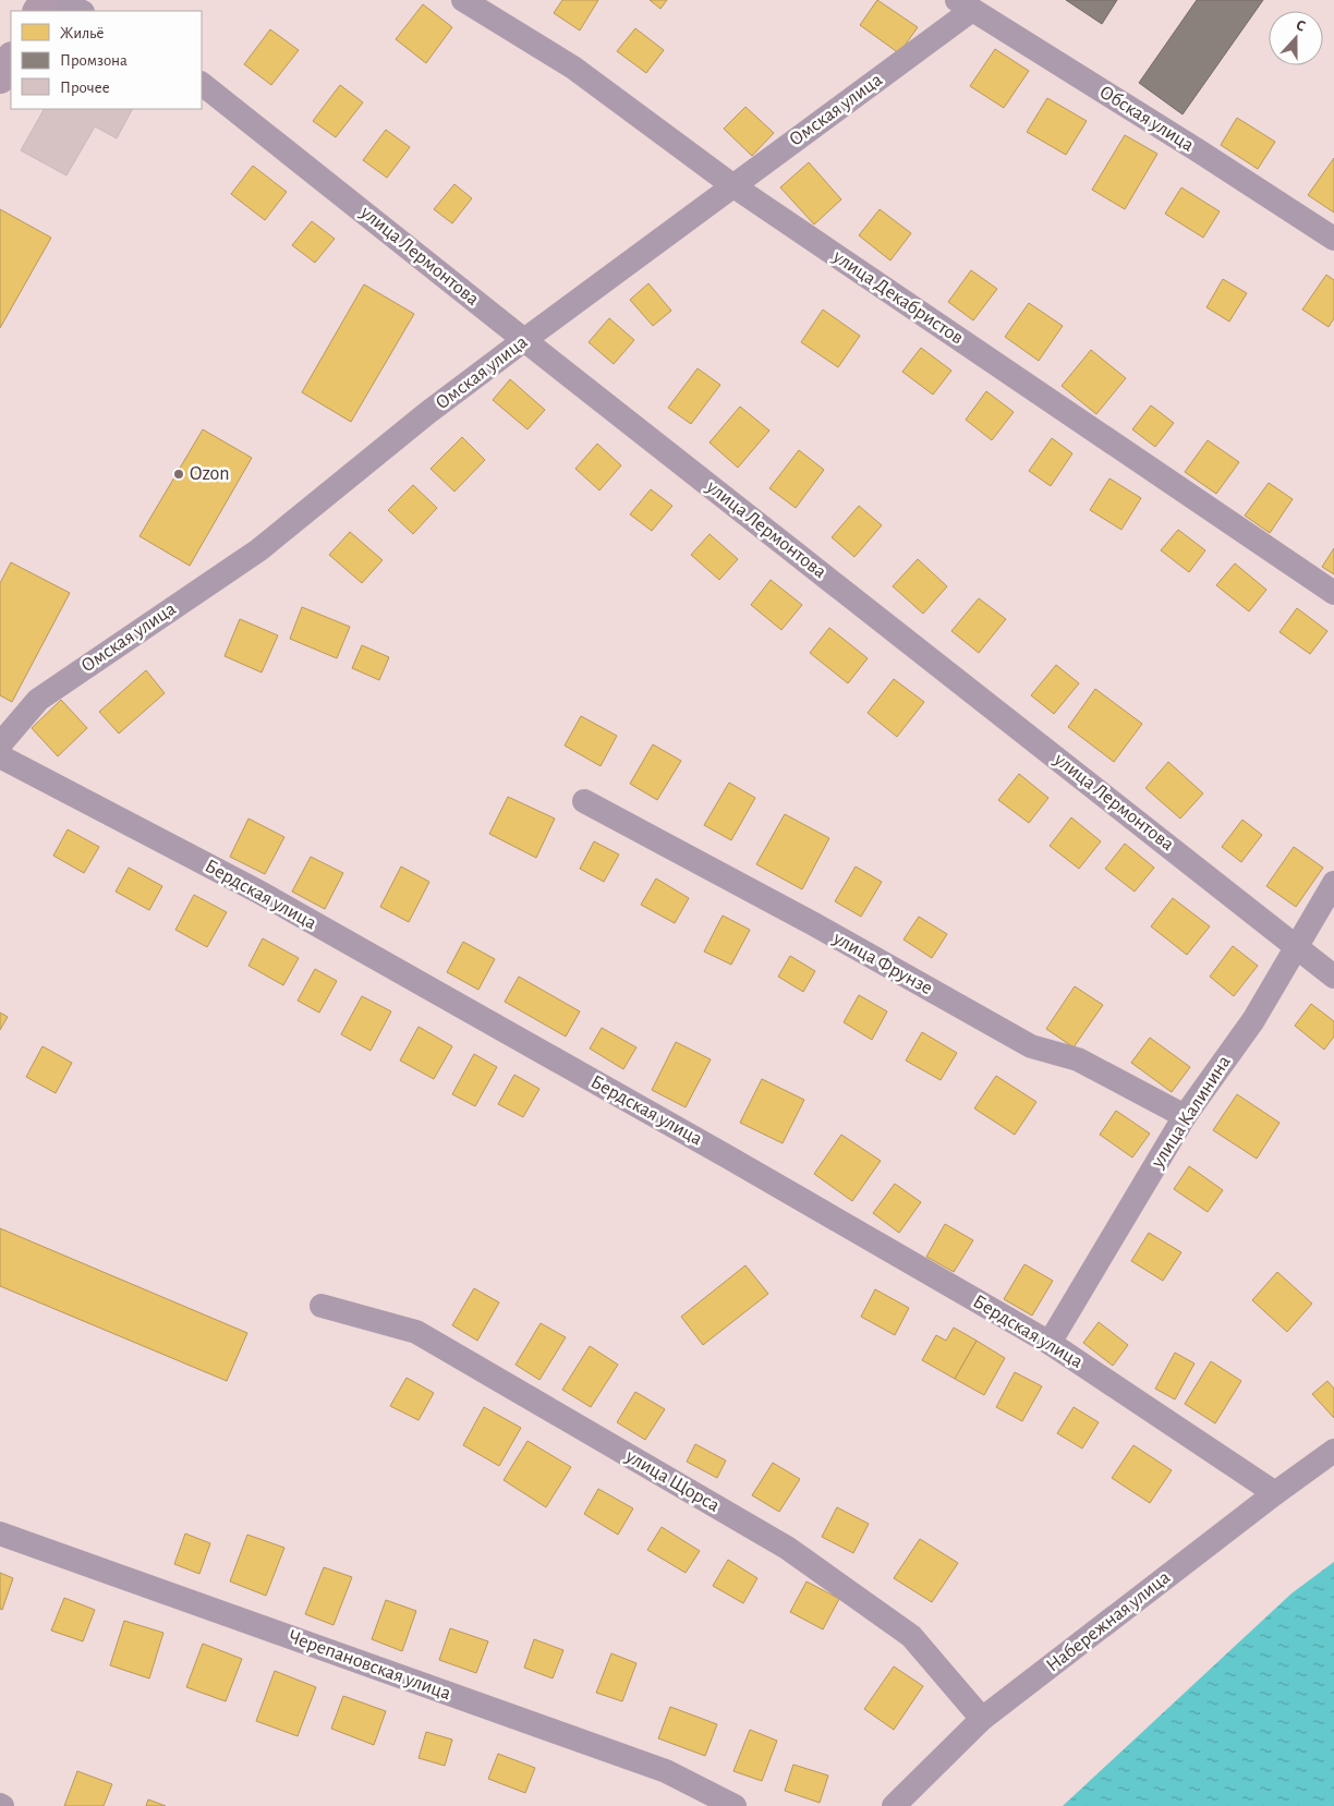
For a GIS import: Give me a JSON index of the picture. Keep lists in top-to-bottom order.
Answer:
{
  "streets": {
    "street": [
      "Омская улица",
      "Обская улица",
      "улица Лермонтова",
      "улица Декабристов",
      "Бердская улица",
      "улица Фрунзе",
      "улица Калинина",
      "улица Щорса",
      "Набережная улица",
      "Черепановская улица"
    ]
  },
  "crossings": [
    ["Омская улица", "Обская улица"],
    ["Омская улица", "улица Лермонтова"],
    ["Омская улица", "улица Декабристов"],
    ["улица Лермонтова", "улица Калинина"],
    ["Бердская улица", "улица Калинина"],
    ["Бердская улица", "Набережная улица"],
    ["улица Фрунзе", "улица Калинина"],
    ["улица Щорса", "Набережная улица"]
  ],
  "places": ["Ozon"],
  "legend": ["Жильё", "Промзона", "Прочее"],
  "north": "top"
}
